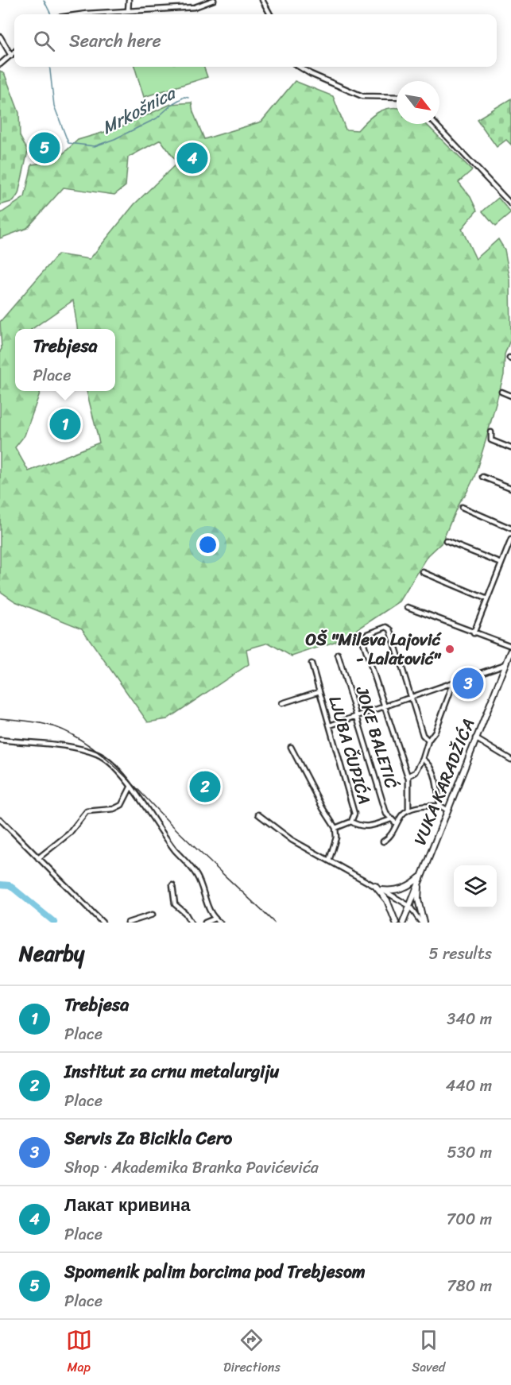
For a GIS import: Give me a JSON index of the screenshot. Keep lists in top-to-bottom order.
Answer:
{
  "streets": {
    "street": ["JOKE BALETIĆ", "LJUBA ČUPIĆA", "VUKA KARADŽIĆA"]
  },
  "water": ["Mrkošnica"],
  "places": ["OŠ \"Mileva Lajović - Lalatović\""],
  "north": "bottom right",
  "page": {
    "search": "Search here",
    "pins": [
      "5",
      "4",
      "1",
      "3",
      "2"
    ],
    "popup": ["Trebjesa", "Place"],
    "heading": ["Nearby", "5 results"],
    "list": [
      {
        "mark": "1",
        "name": "Trebjesa",
        "note": "Place",
        "value": "340 m"
      },
      {
        "mark": "2",
        "name": "Institut za crnu metalurgiju",
        "note": "Place",
        "value": "440 m"
      },
      {
        "mark": "3",
        "name": "Servis Za Bicikla Cero",
        "note": "Shop · Akademika Branka Pavićevića",
        "value": "530 m"
      },
      {
        "mark": "4",
        "name": "Лакат кривина",
        "note": "Place",
        "value": "700 m"
      },
      {
        "mark": "5",
        "name": "Spomenik palim borcima pod Trebjesom",
        "note": "Place",
        "value": "780 m"
      }
    ],
    "nav": ["Map", "Directions", "Saved"]
  }
}
